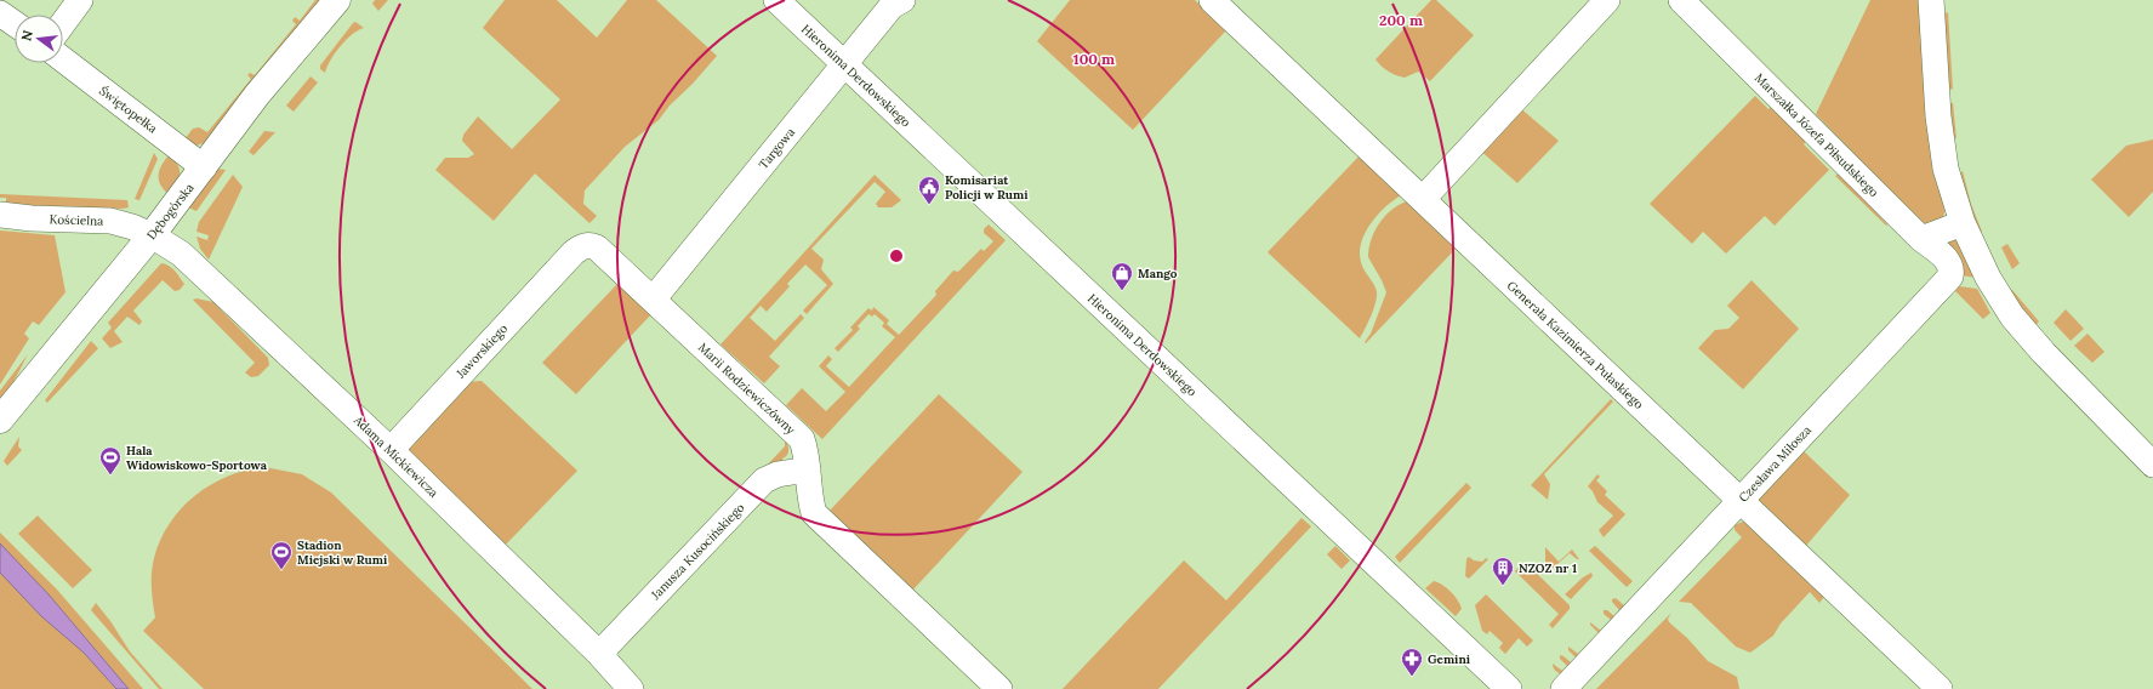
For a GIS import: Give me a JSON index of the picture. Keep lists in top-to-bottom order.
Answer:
{
  "streets": {
    "main road": ["Dębogórska"],
    "street": [
      "Hieronima Derdowskiego",
      "Świętopełka",
      "Marszałka Józefa Piłsudskiego",
      "Targowa",
      "Kościelna",
      "Generała Kazimierza Pułaskiego",
      "Jaworskiego",
      "Marii Rodziewiczówny",
      "Adama Mickiewicza",
      "Czesława Miłosza",
      "Janusza Kusocińskiego"
    ]
  },
  "crossings": [
    ["Hieronima Derdowskiego", "Targowa"],
    ["Świętopełka", "Dębogórska"],
    ["Marszałka Józefa Piłsudskiego", "Czesława Miłosza"],
    ["Targowa", "Marii Rodziewiczówny"],
    ["Dębogórska", "Kościelna"],
    ["Dębogórska", "Adama Mickiewicza"],
    ["Kościelna", "Adama Mickiewicza"],
    ["Generała Kazimierza Pułaskiego", "Czesława Miłosza"],
    ["Jaworskiego", "Marii Rodziewiczówny"],
    ["Jaworskiego", "Adama Mickiewicza"],
    ["Marii Rodziewiczówny", "Janusza Kusocińskiego"],
    ["Adama Mickiewicza", "Janusza Kusocińskiego"]
  ],
  "places": {
    "public building": ["Komisariat Policji w Rumi"],
    "shop": ["Mango"],
    "sports": ["Hala Widowiskowo-Sportowa", "Stadion Miejski w Rumi"],
    "building": ["NZOZ nr 1"],
    "pharmacy": ["Gemini"]
  },
  "north": "left",
  "rings": ["200 m", "100 m"]
}
